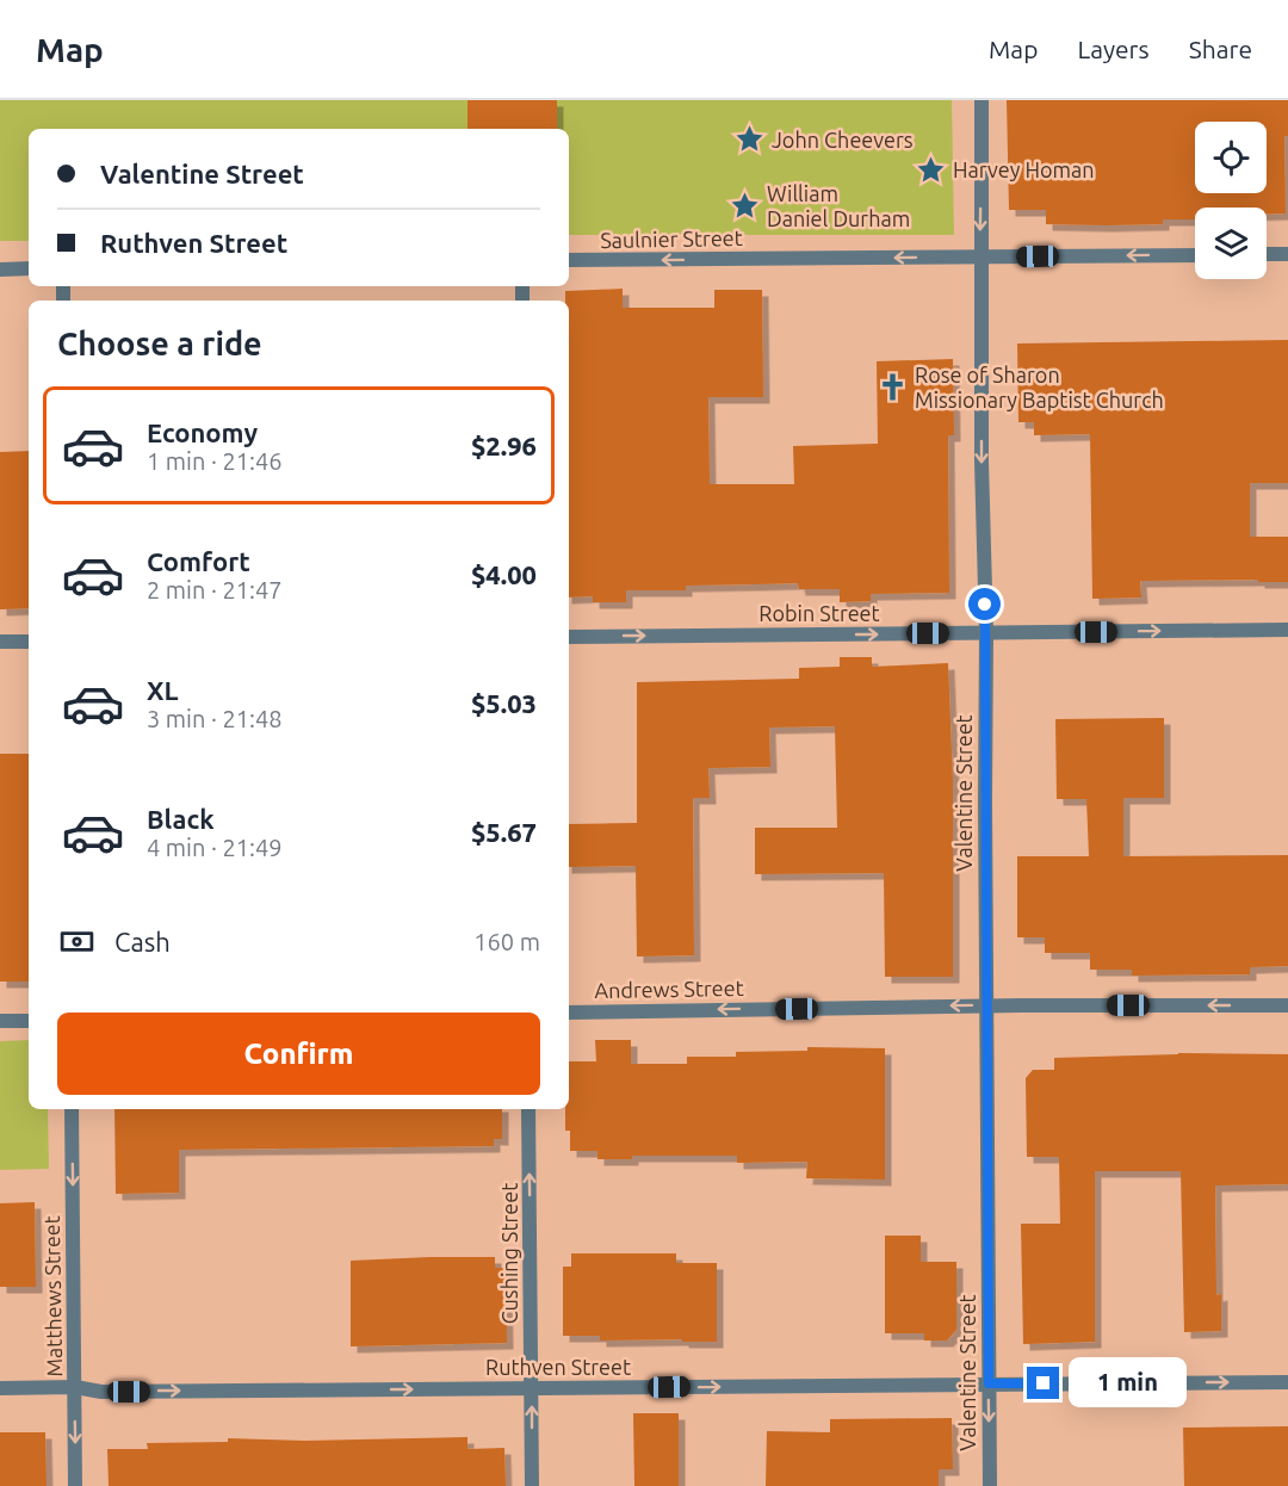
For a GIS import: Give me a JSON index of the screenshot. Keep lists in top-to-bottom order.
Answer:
{
  "streets": {
    "street": [
      "Saulnier Street",
      "Robin Street",
      "Valentine Street",
      "Andrews Street",
      "Cushing Street",
      "Matthews Street",
      "Ruthven Street"
    ]
  },
  "crossings": [
    ["Saulnier Street", "Valentine Street"],
    ["Robin Street", "Valentine Street"],
    ["Valentine Street", "Andrews Street"],
    ["Valentine Street", "Ruthven Street"],
    ["Cushing Street", "Ruthven Street"],
    ["Matthews Street", "Ruthven Street"]
  ],
  "one_way": [
    "Saulnier Street",
    "Robin Street",
    "Valentine Street",
    "Andrews Street",
    "Cushing Street",
    "Matthews Street",
    "Ruthven Street"
  ],
  "places": {
    "place": ["John Cheevers", "Harvey Homan", "William Daniel Durham"],
    "church": ["Rose of Sharon Missionary Baptist Church"]
  },
  "page": {
    "header": "Map",
    "nav": ["Map", "Layers", "Share"],
    "banner": ["Valentine Street", "Ruthven Street"],
    "heading": "Choose a ride",
    "list": [
      {
        "name": "Economy",
        "note": "1 min · 21:46",
        "value": "$2.96"
      },
      {
        "name": "Comfort",
        "note": "2 min · 21:47",
        "value": "$4.00"
      },
      {
        "name": "XL",
        "note": "3 min · 21:48",
        "value": "$5.03"
      },
      {
        "name": "Black",
        "note": "4 min · 21:49",
        "value": "$5.67"
      }
    ],
    "pay": ["Cash", "160 m"],
    "buttons": "Confirm",
    "bubble": "1 min"
  }
}
